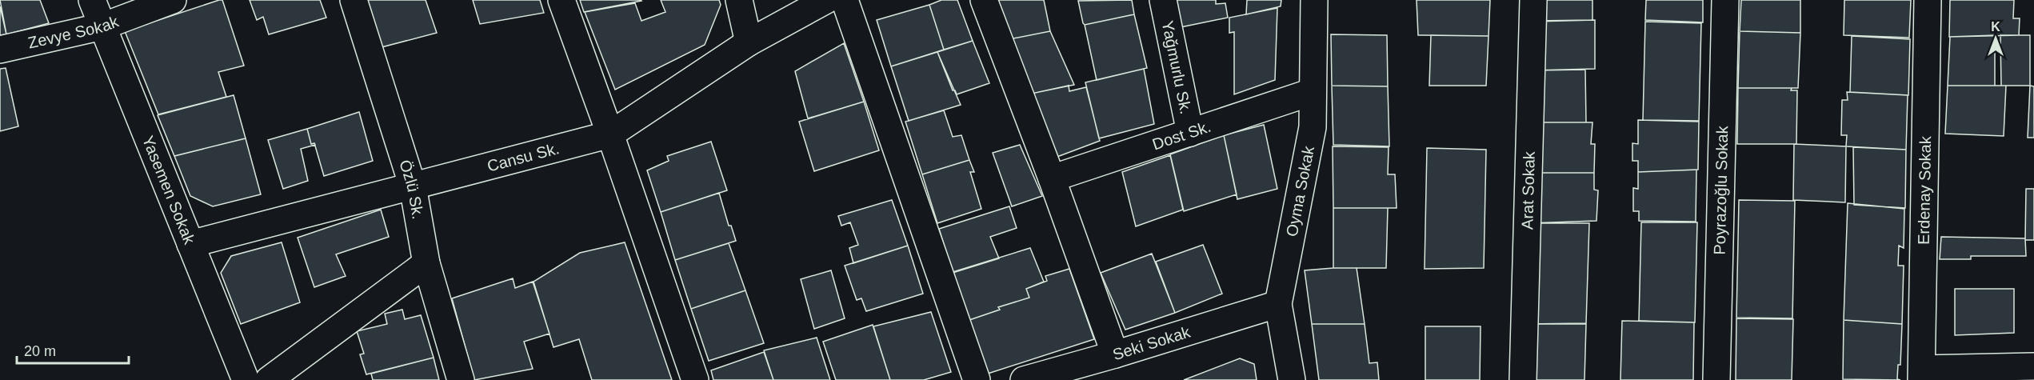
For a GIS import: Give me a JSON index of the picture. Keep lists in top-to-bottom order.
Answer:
{
  "streets": {
    "street": [
      "Zevye Sokak",
      "Yağmurlu Sk.",
      "Dost Sk.",
      "Cansu Sk.",
      "Özlü Sk.",
      "Yasemen Sokak",
      "Arat Sokak",
      "Poyrazoğlu Sokak",
      "Erdenay Sokak",
      "Oyma Sokak",
      "Seki Sokak"
    ]
  },
  "crossings": [
    ["Zevye Sokak", "Yasemen Sokak"],
    ["Yağmurlu Sk.", "Dost Sk."],
    ["Dost Sk.", "Oyma Sokak"],
    ["Cansu Sk.", "Özlü Sk."],
    ["Cansu Sk.", "Yasemen Sokak"],
    ["Oyma Sokak", "Seki Sokak"]
  ],
  "scale_bar": "20 m",
  "north": "top"
}
